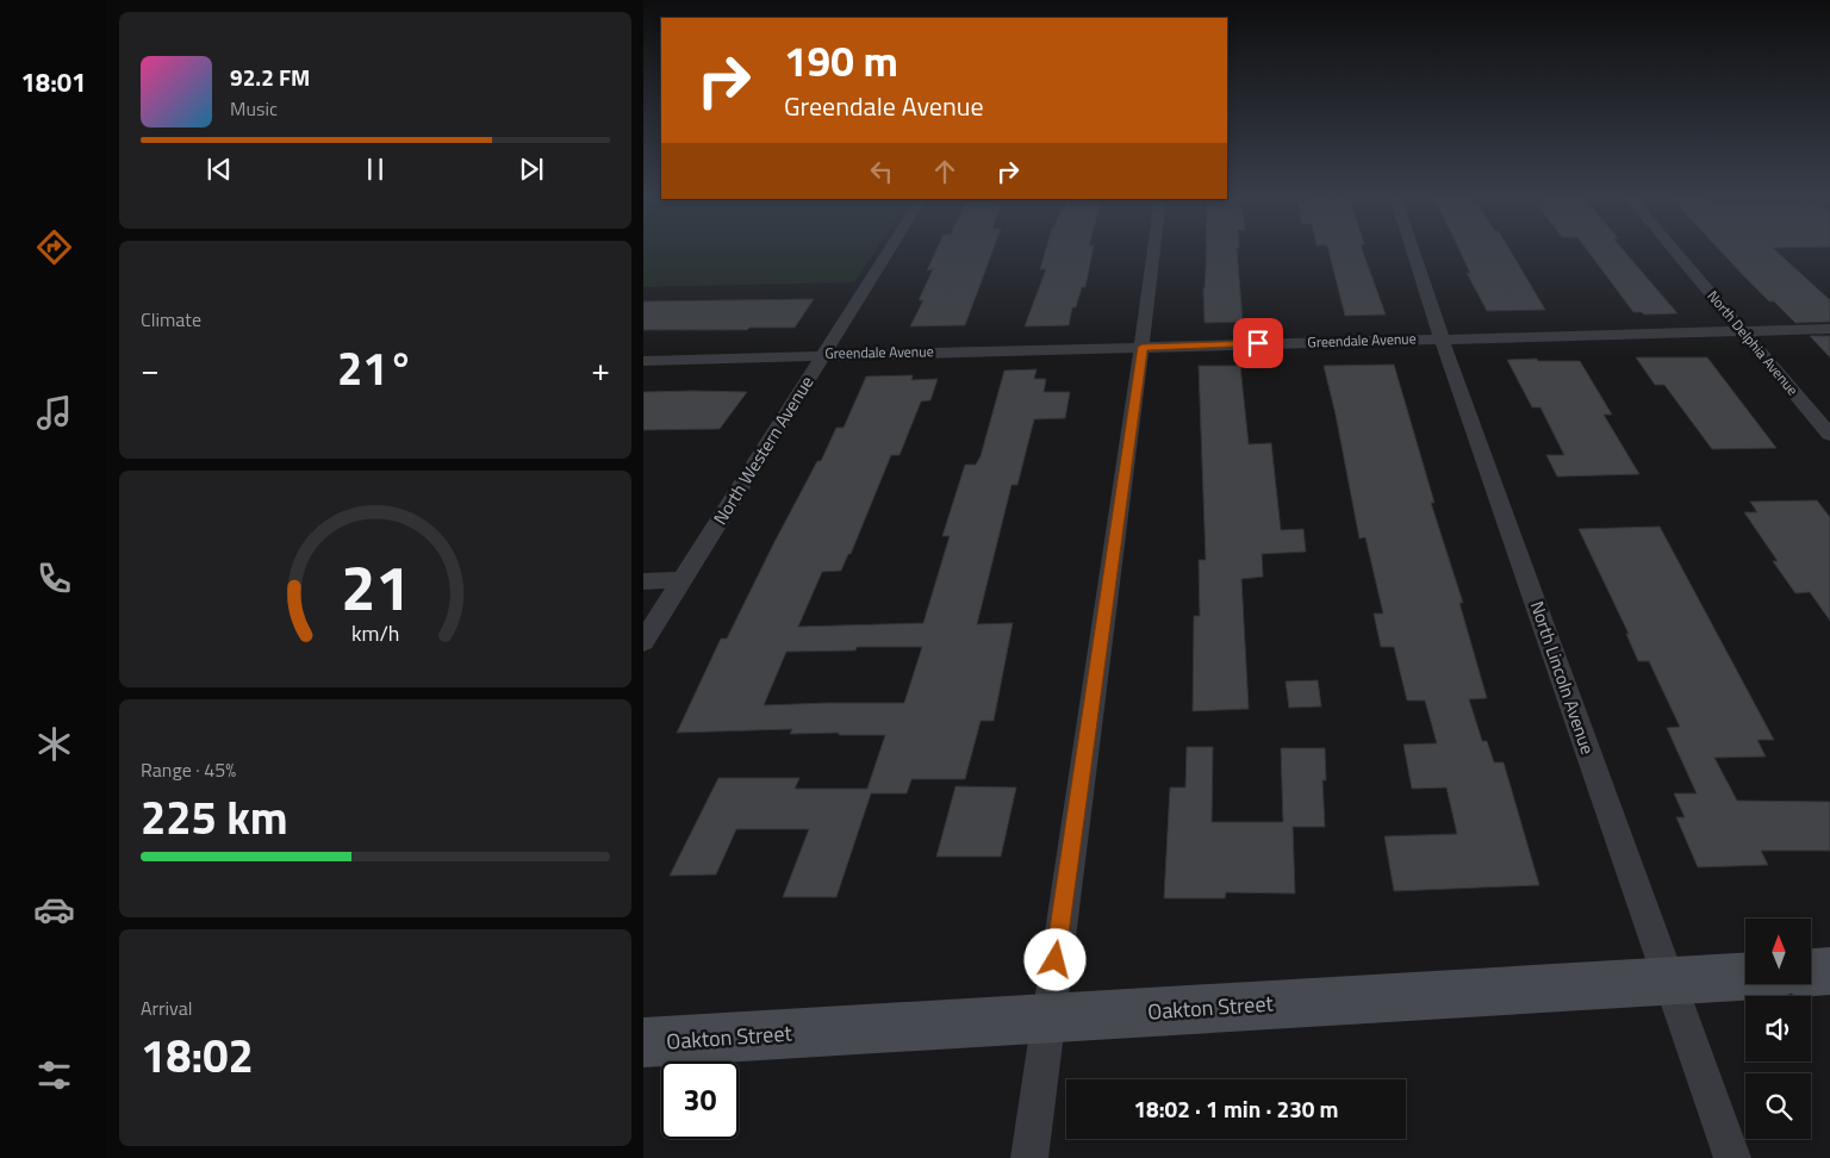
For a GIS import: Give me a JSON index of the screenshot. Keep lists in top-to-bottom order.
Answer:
{
  "streets": {
    "main road": ["Oakton Street"],
    "street": [
      "Greendale Avenue",
      "North Delphia Avenue",
      "North Western Avenue",
      "North Lincoln Avenue"
    ]
  },
  "crossings": [
    ["Greendale Avenue", "North Delphia Avenue"],
    ["Greendale Avenue", "North Western Avenue"],
    ["Greendale Avenue", "North Lincoln Avenue"],
    ["North Lincoln Avenue", "Oakton Street"]
  ],
  "north": "top",
  "page": {
    "tabs": "18:01",
    "turn": ["190 m", "Greendale Avenue"],
    "song": ["92.2 FM", "Music"],
    "tile": [
      "Climate",
      ["Range · 45%", "225 km"],
      ["Arrival", "18:02"]
    ],
    "heat": ["−", "21°", "+"],
    "limit": "30",
    "trip": "18:02 · 1 min · 230 m",
    "gauge": ["21", "km/h"]
  }
}
